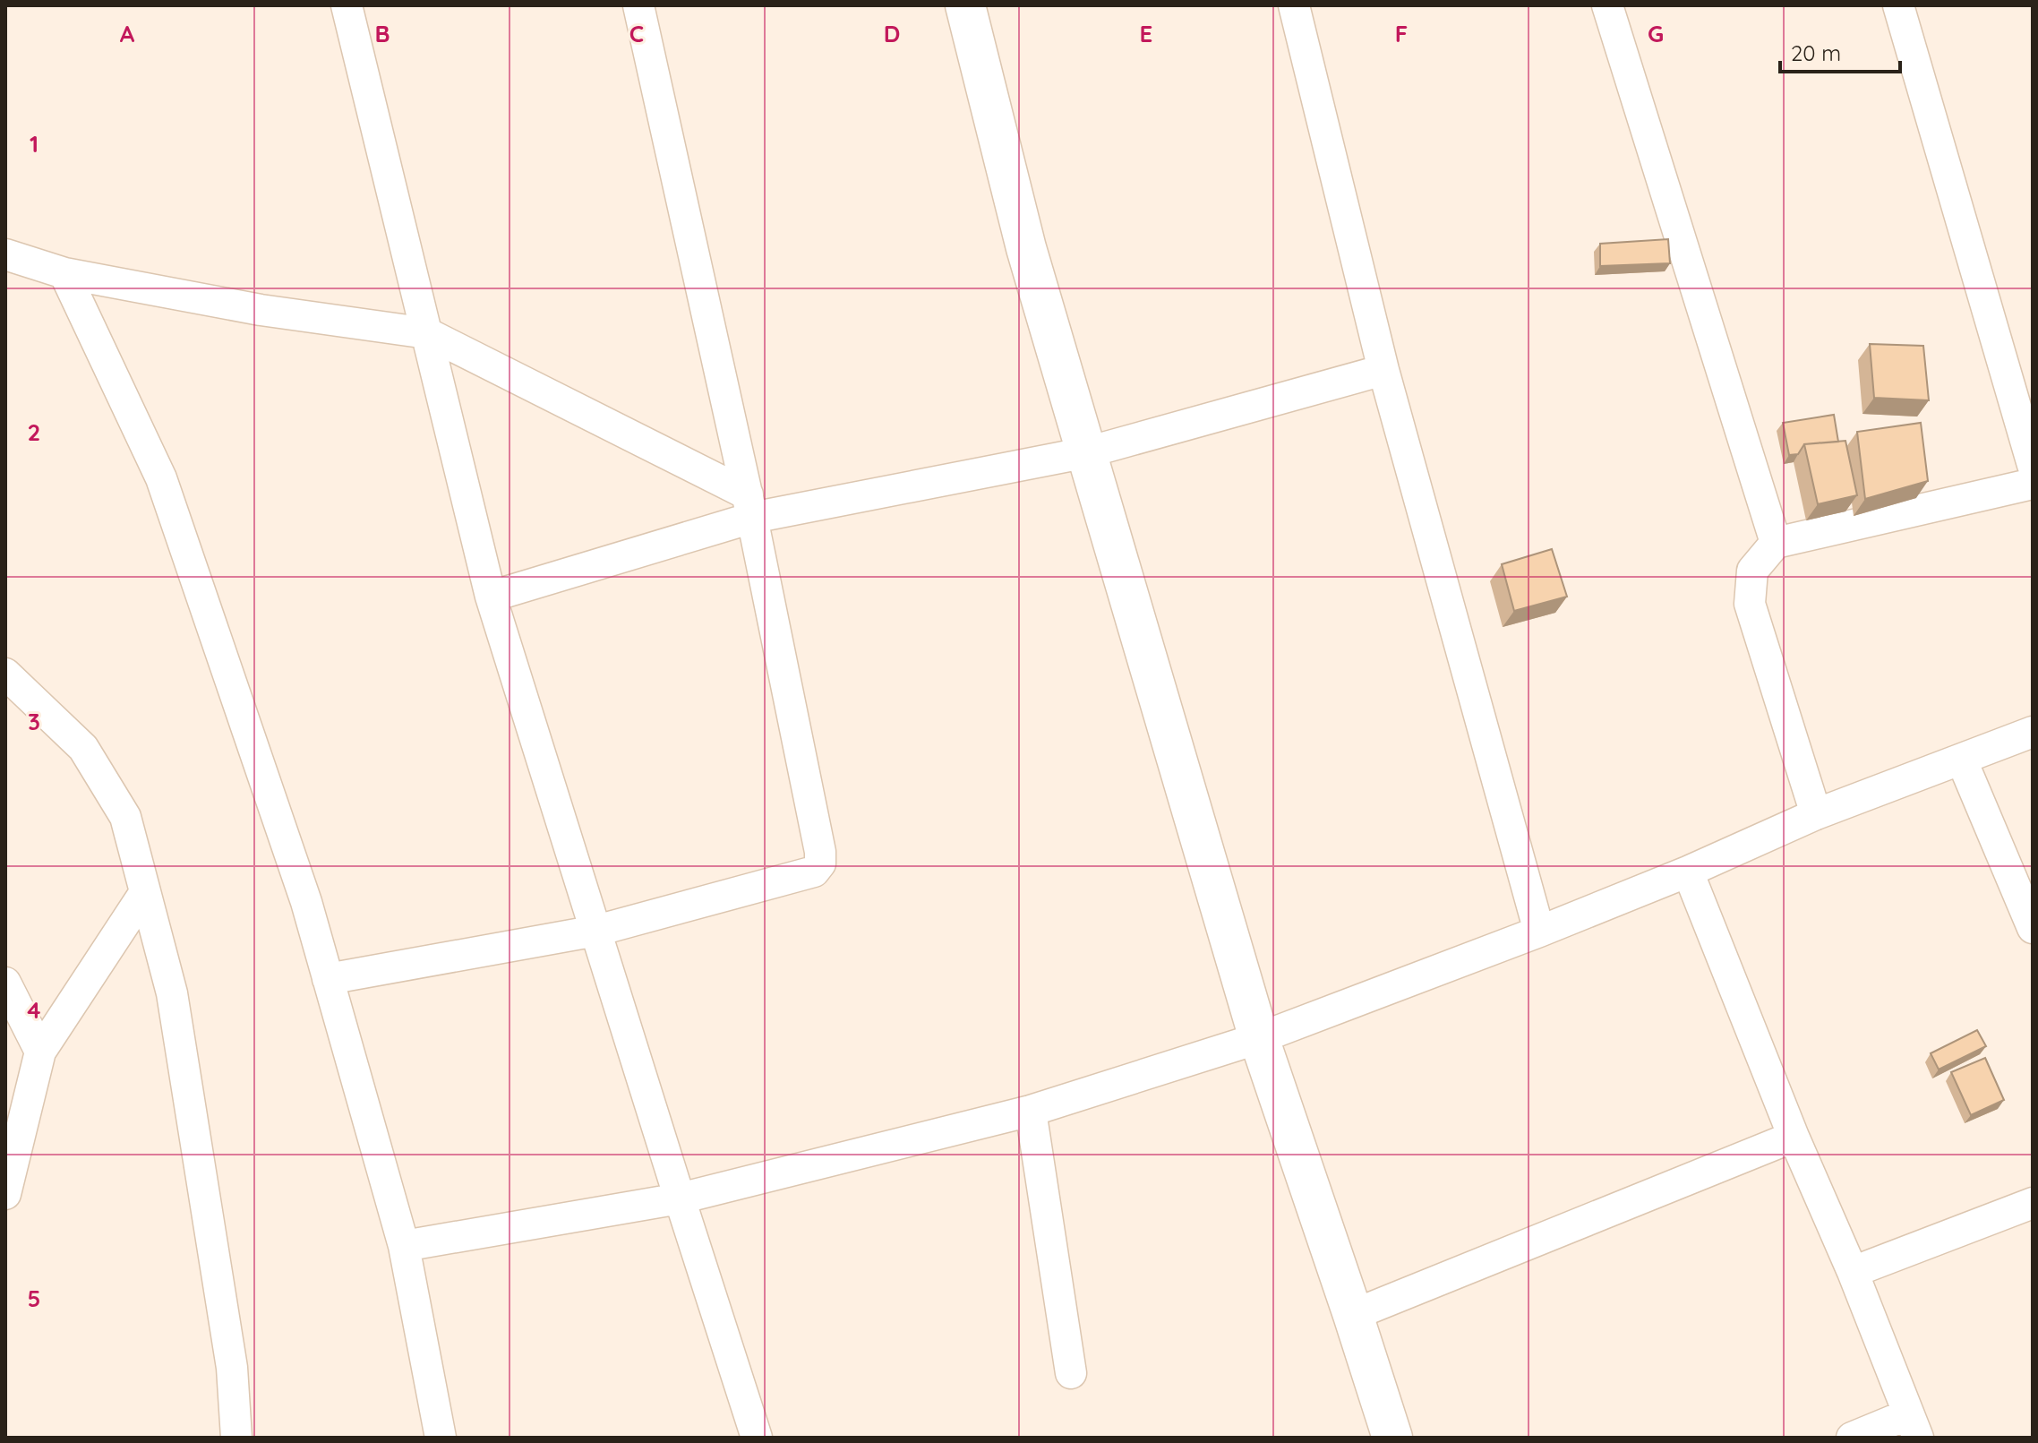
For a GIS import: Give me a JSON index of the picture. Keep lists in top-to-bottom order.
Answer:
{
  "scale_bar": "20 m",
  "grid": {
    "columns": [
      "A",
      "B",
      "C",
      "D",
      "E",
      "F",
      "G"
    ],
    "rows": [
      "1",
      "2",
      "3",
      "4",
      "5"
    ]
  }
}
